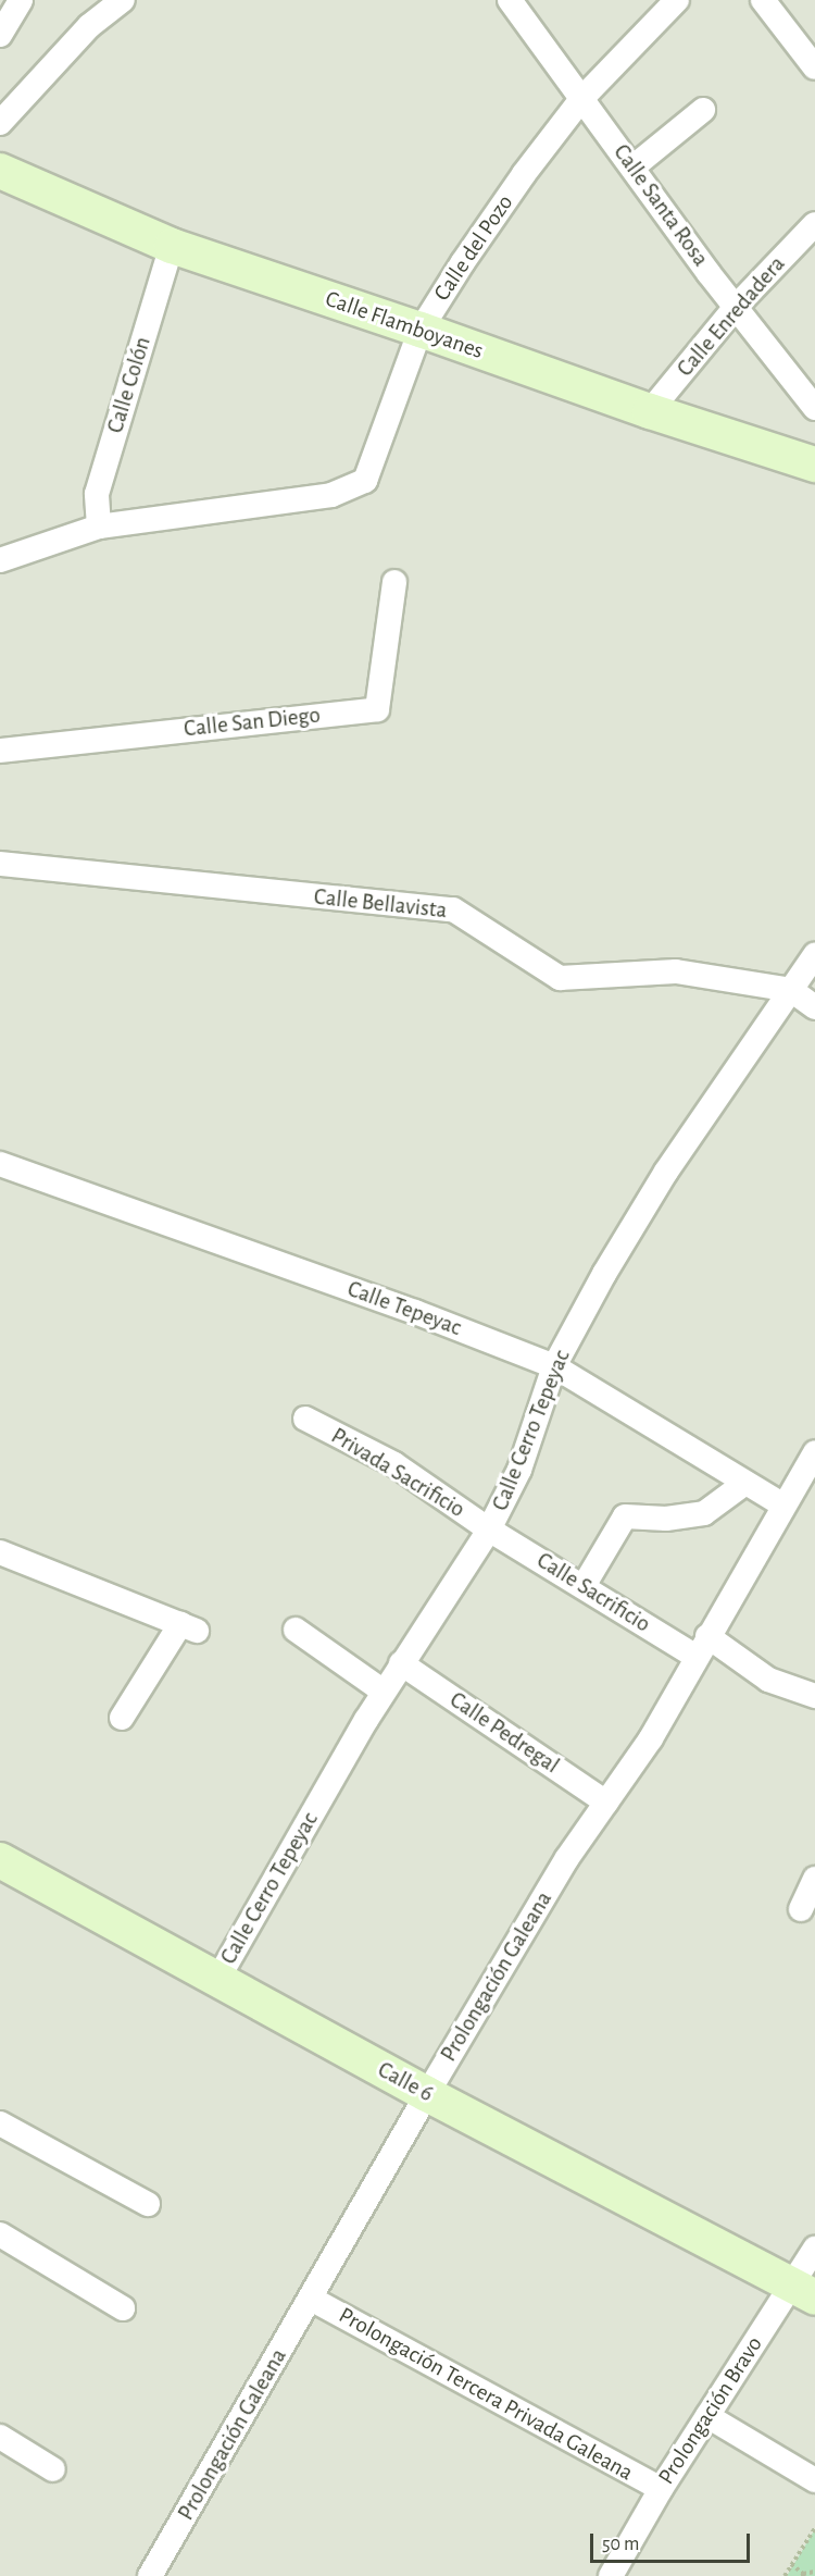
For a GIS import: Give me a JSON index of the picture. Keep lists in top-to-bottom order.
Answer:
{
  "streets": {
    "street": [
      "Calle Santa Rosa",
      "Calle del Pozo",
      "Calle Enredadera",
      "Calle Flamboyanes",
      "Calle Colón",
      "Calle San Diego",
      "Calle Bellavista",
      "Calle Tepeyac",
      "Calle Cerro Tepeyac",
      "Privada Sacrificio",
      "Calle Sacrificio",
      "Calle Pedregal",
      "Prolongación Galeana",
      "Calle 6",
      "Prolongación Tercera Privada Galeana",
      "Prolongación Bravo"
    ]
  },
  "crossings": [
    ["Calle Santa Rosa", "Calle del Pozo"],
    ["Calle Santa Rosa", "Calle Enredadera"],
    ["Calle del Pozo", "Calle Flamboyanes"],
    ["Calle del Pozo", "Calle Colón"],
    ["Calle Enredadera", "Calle Flamboyanes"],
    ["Calle Flamboyanes", "Calle Colón"],
    ["Calle Bellavista", "Calle Cerro Tepeyac"],
    ["Calle Tepeyac", "Calle Cerro Tepeyac"],
    ["Calle Tepeyac", "Prolongación Galeana"],
    ["Calle Cerro Tepeyac", "Privada Sacrificio"],
    ["Calle Cerro Tepeyac", "Calle Sacrificio"],
    ["Calle Cerro Tepeyac", "Calle Pedregal"],
    ["Calle Cerro Tepeyac", "Calle 6"],
    ["Privada Sacrificio", "Calle Sacrificio"],
    ["Calle Sacrificio", "Prolongación Galeana"],
    ["Calle Pedregal", "Prolongación Galeana"],
    ["Prolongación Galeana", "Calle 6"],
    ["Prolongación Galeana", "Prolongación Tercera Privada Galeana"],
    ["Calle 6", "Prolongación Bravo"],
    ["Prolongación Tercera Privada Galeana", "Prolongación Bravo"]
  ],
  "scale_bar": "50 m"
}
